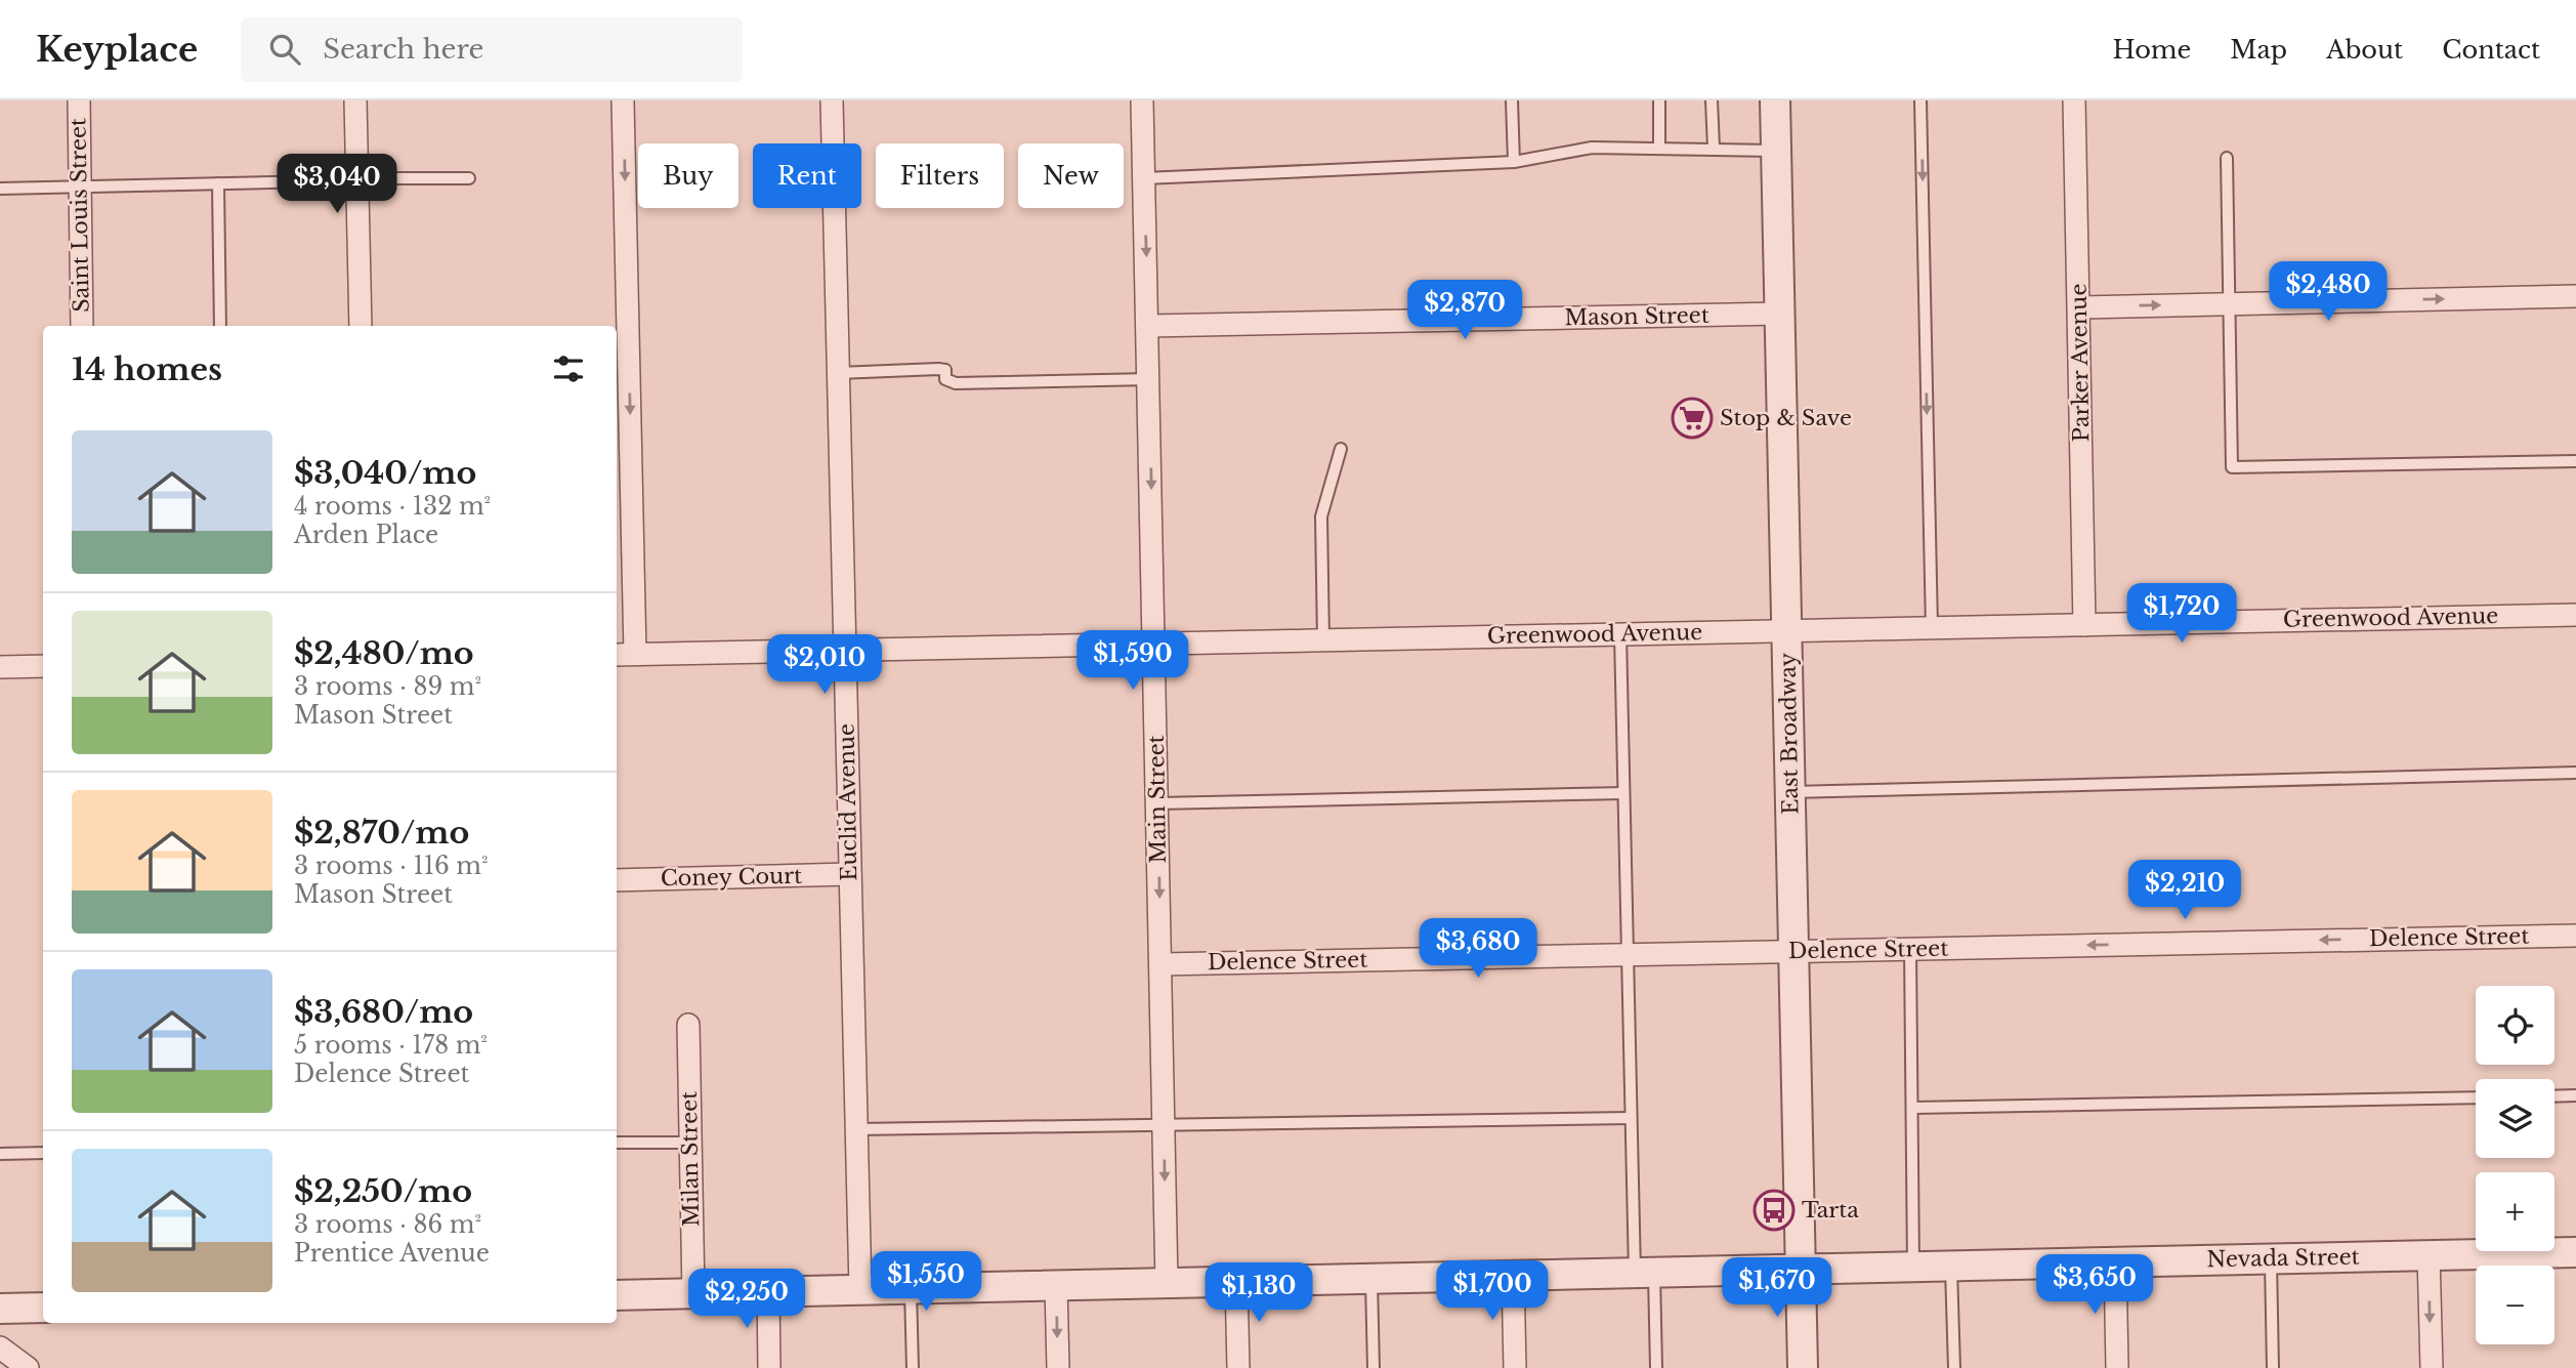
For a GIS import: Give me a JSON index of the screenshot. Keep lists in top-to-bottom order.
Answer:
{
  "streets": {
    "street": [
      "Saint Louis Street",
      "Mason Street",
      "Parker Avenue",
      "Greenwood Avenue",
      "East Broadway",
      "Main Street",
      "Euclid Avenue",
      "Coney Court",
      "Delence Street",
      "Milan Street",
      "Nevada Street"
    ]
  },
  "crossings": [
    ["Mason Street", "East Broadway"],
    ["Mason Street", "Main Street"],
    ["Parker Avenue", "Greenwood Avenue"],
    ["Greenwood Avenue", "East Broadway"],
    ["Greenwood Avenue", "Main Street"],
    ["Greenwood Avenue", "Euclid Avenue"],
    ["East Broadway", "Delence Street"],
    ["East Broadway", "Nevada Street"],
    ["Main Street", "Delence Street"],
    ["Main Street", "Nevada Street"],
    ["Euclid Avenue", "Coney Court"],
    ["Euclid Avenue", "Nevada Street"],
    ["Milan Street", "Nevada Street"]
  ],
  "one_way": ["Main Street", "Delence Street"],
  "places": {
    "supermarket": ["Stop & Save"],
    "bus stop": ["Tarta"]
  },
  "page": {
    "header": "Keyplace",
    "search": "Search here",
    "nav": [
      "Home",
      "Map",
      "About",
      "Contact"
    ],
    "chip": [
      "Buy",
      "Rent",
      "Filters",
      "New"
    ],
    "price": [
      "$3,040",
      "$2,480",
      "$2,870",
      "$1,720",
      "$1,590",
      "$2,010",
      "$2,210",
      "$3,680",
      "$1,550",
      "$3,650",
      "$1,670",
      "$1,700",
      "$1,130",
      "$2,250"
    ],
    "heading": "14 homes",
    "list": [
      {
        "name": "$3,040/mo",
        "note": "4 rooms · 132 m² · Arden Place"
      },
      {
        "name": "$2,480/mo",
        "note": "3 rooms · 89 m² · Mason Street"
      },
      {
        "name": "$2,870/mo",
        "note": "3 rooms · 116 m² · Mason Street"
      },
      {
        "name": "$3,680/mo",
        "note": "5 rooms · 178 m² · Delence Street"
      },
      {
        "name": "$2,250/mo",
        "note": "3 rooms · 86 m² · Prentice Avenue"
      }
    ],
    "map_buttons": ["+", "−"]
  }
}
